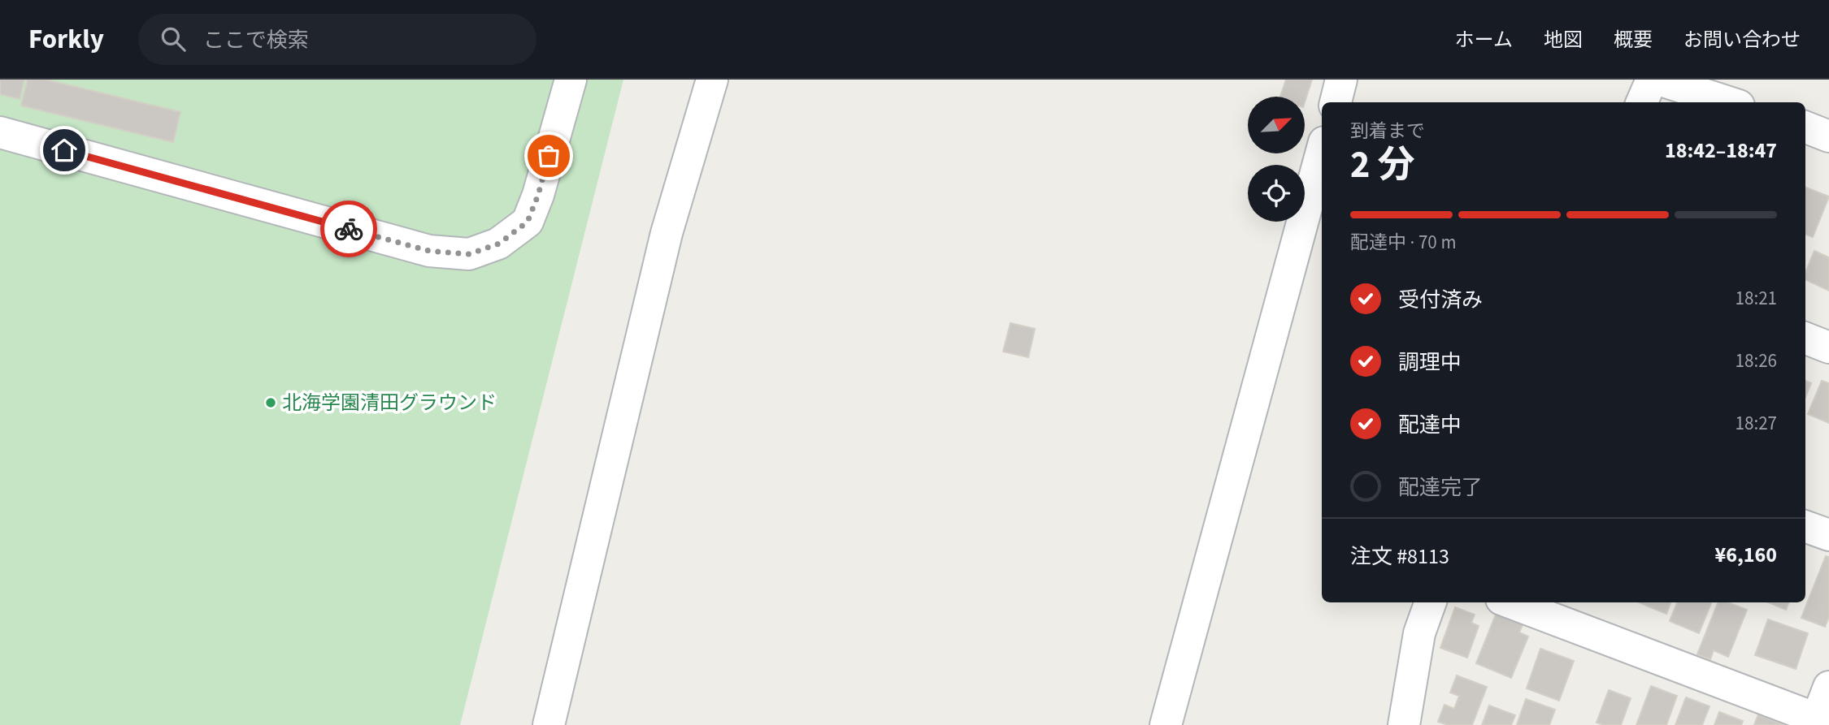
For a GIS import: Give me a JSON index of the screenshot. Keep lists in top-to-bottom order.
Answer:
{
  "places": ["北海学園清田グラウンド"],
  "north": "top right",
  "page": {
    "header": "Forkly",
    "search": "ここで検索",
    "nav": [
      "ホーム",
      "地図",
      "概要",
      "お問い合わせ"
    ],
    "heading": ["2 分", "到着まで", "18:42–18:47"],
    "panel": ["注文 #8113", "¥6,160"],
    "bar": "配達中 · 70 m",
    "list": [
      ["受付済み", "18:21"],
      ["調理中", "18:26"],
      ["配達中", "18:27"],
      "配達完了"
    ]
  }
}
